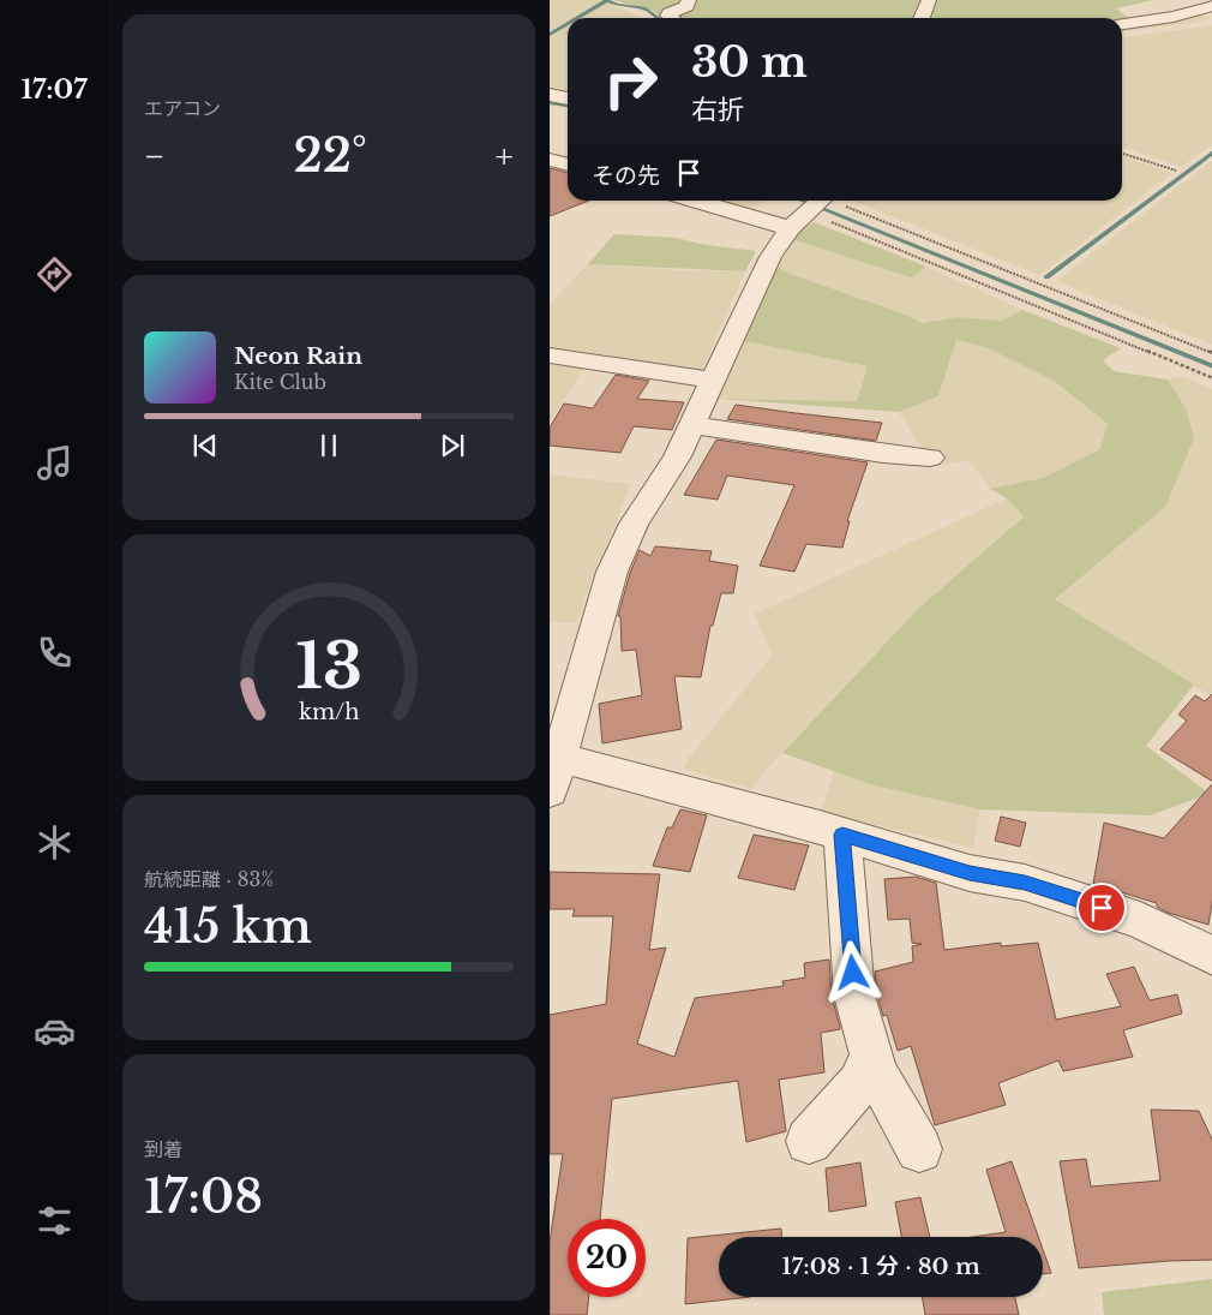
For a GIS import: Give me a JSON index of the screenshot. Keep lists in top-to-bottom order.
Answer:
{
  "page": {
    "tabs": "17:07",
    "tile": [
      "エアコン",
      ["航続距離 · 83%", "415 km"],
      ["到着", "17:08"]
    ],
    "turn": ["30 m", "右折"],
    "heat": ["−", "22°", "+"],
    "then": "その先",
    "song": ["Neon Rain", "Kite Club"],
    "limit": "20",
    "trip": "17:08 · 1 分 · 80 m",
    "gauge": ["13", "km/h"]
  }
}
